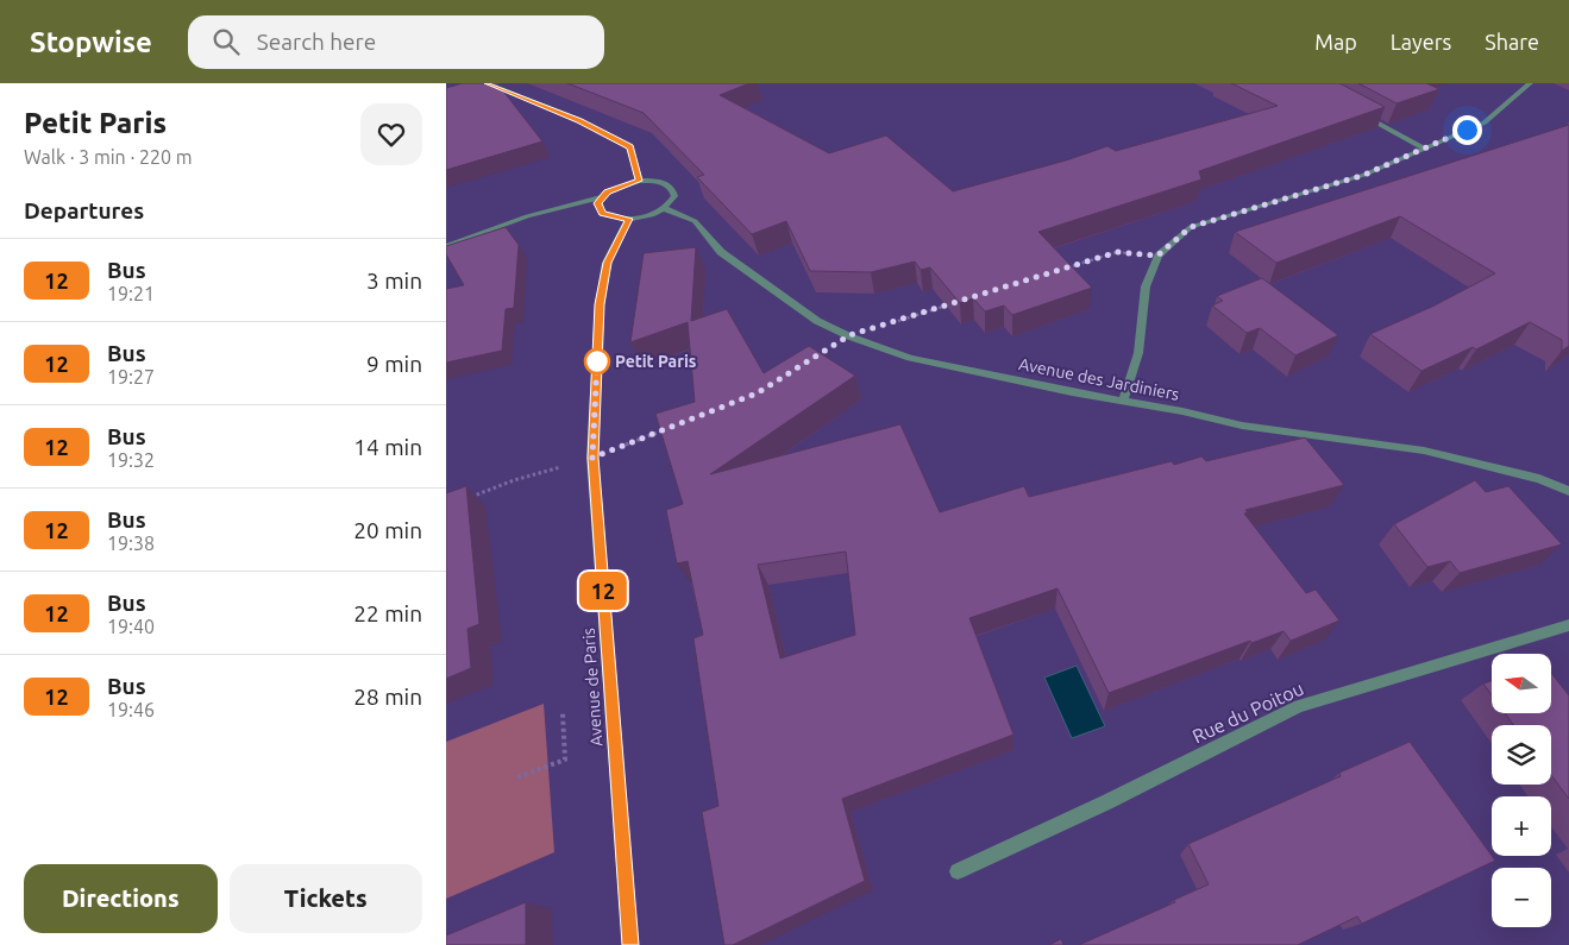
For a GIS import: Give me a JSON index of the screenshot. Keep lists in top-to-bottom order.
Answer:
{
  "streets": {
    "street": ["Avenue des Jardiniers", "Avenue de Paris", "Rue du Poitou"]
  },
  "places": ["Petit Paris"],
  "lines": ["bus line 12"],
  "north": "left",
  "page": {
    "header": "Stopwise",
    "search": "Search here",
    "nav": ["Map", "Layers", "Share"],
    "heading": [
      ["Petit Paris", "Walk · 3 min · 220 m"],
      "Departures"
    ],
    "on_map": "12",
    "list": [
      {
        "mark": "12",
        "name": "Bus",
        "note": "19:21",
        "value": "3 min"
      },
      {
        "mark": "12",
        "name": "Bus",
        "note": "19:27",
        "value": "9 min"
      },
      {
        "mark": "12",
        "name": "Bus",
        "note": "19:32",
        "value": "14 min"
      },
      {
        "mark": "12",
        "name": "Bus",
        "note": "19:38",
        "value": "20 min"
      },
      {
        "mark": "12",
        "name": "Bus",
        "note": "19:40",
        "value": "22 min"
      },
      {
        "mark": "12",
        "name": "Bus",
        "note": "19:46",
        "value": "28 min"
      }
    ],
    "map_buttons": ["+", "−"],
    "buttons": ["Directions", "Tickets"]
  }
}
